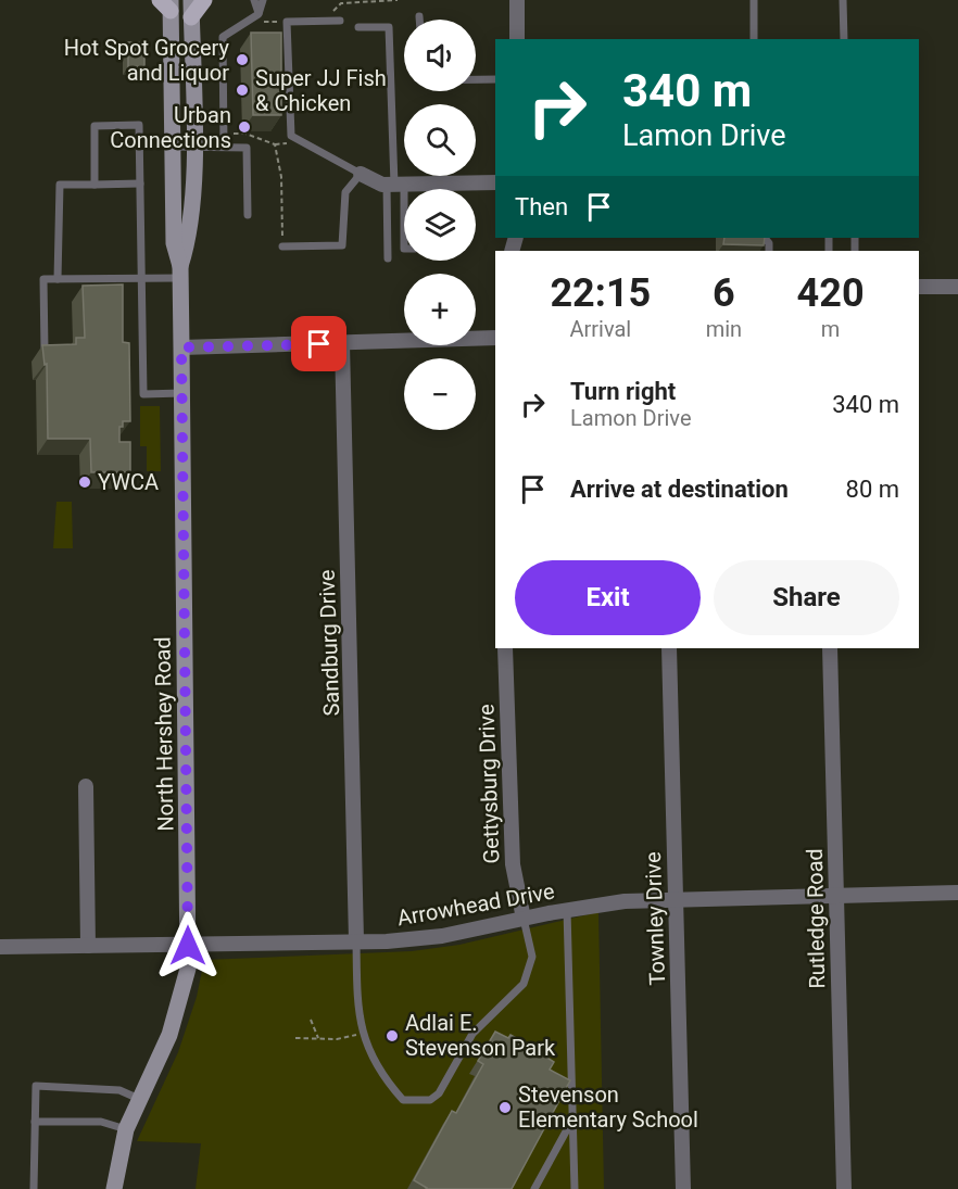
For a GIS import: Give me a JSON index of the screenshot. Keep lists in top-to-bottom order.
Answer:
{
  "streets": {
    "main road": ["North Hershey Road"],
    "street": [
      "Sandburg Drive",
      "Gettysburg Drive",
      "Arrowhead Drive",
      "Townley Drive",
      "Rutledge Road"
    ]
  },
  "crossings": [
    ["Sandburg Drive", "Arrowhead Drive"],
    ["North Hershey Road", "Arrowhead Drive"],
    ["Gettysburg Drive", "Arrowhead Drive"],
    ["Arrowhead Drive", "Townley Drive"],
    ["Arrowhead Drive", "Rutledge Road"]
  ],
  "places": [
    "Hot Spot Grocery and Liquor",
    "Super JJ Fish & Chicken",
    "Urban Connections",
    "YWCA",
    "Adlai E. Stevenson Park",
    "Stevenson Elementary School"
  ],
  "page": {
    "map_buttons": ["+", "−"],
    "turn": ["340 m", "Lamon Drive"],
    "then": "Then",
    "eta": [
      "22:15",
      "Arrival",
      "6",
      "min",
      "420",
      "m"
    ],
    "list": [
      {
        "name": "Turn right",
        "note": "Lamon Drive",
        "value": "340 m"
      },
      {
        "name": "Arrive at destination",
        "value": "80 m"
      }
    ],
    "buttons": ["Exit", "Share"]
  }
}
